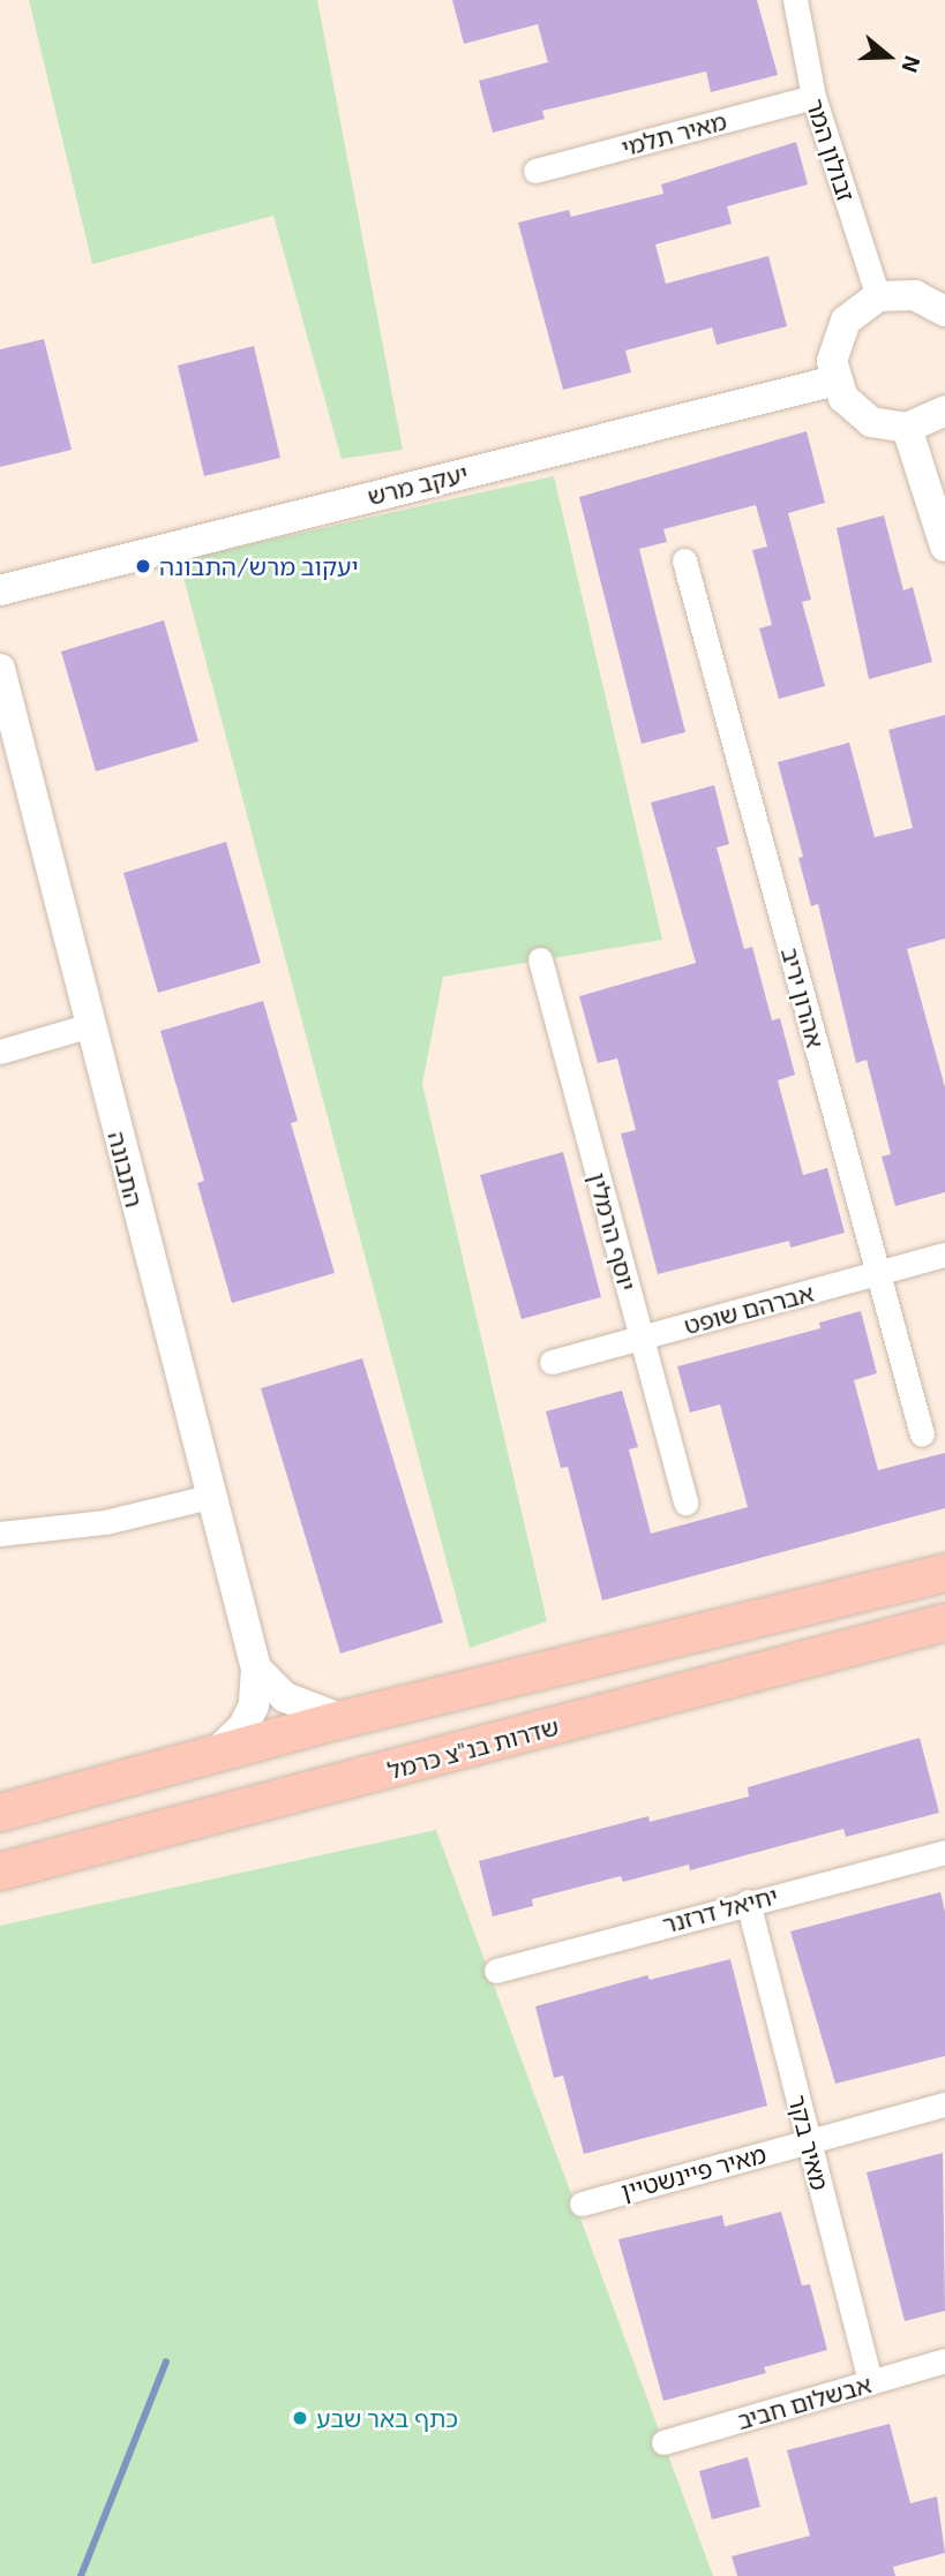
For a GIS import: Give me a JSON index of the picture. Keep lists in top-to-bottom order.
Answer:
{
  "streets": {
    "main road": ["שדרות בנ\"צ כרמל"],
    "street": [
      "מאיר תלמי",
      "זבולון המר",
      "יעקב מרש",
      "אהרון יריב",
      "התבונה",
      "יוסף הרמלין",
      "אברהם שופט",
      "יחיאל דרזנר",
      "מאיר בקר",
      "מאיר פיינשטיין",
      "אבשלום חביב"
    ]
  },
  "crossings": [
    ["מאיר תלמי", "זבולון המר"],
    ["אהרון יריב", "אברהם שופט"],
    ["יוסף הרמלין", "אברהם שופט"],
    ["יחיאל דרזנר", "מאיר בקר"],
    ["מאיר בקר", "מאיר פיינשטיין"],
    ["מאיר בקר", "אבשלום חביב"]
  ],
  "places": ["יעקוב מרש/התבונה", "כתף באר שבע"],
  "north": "right"
}
